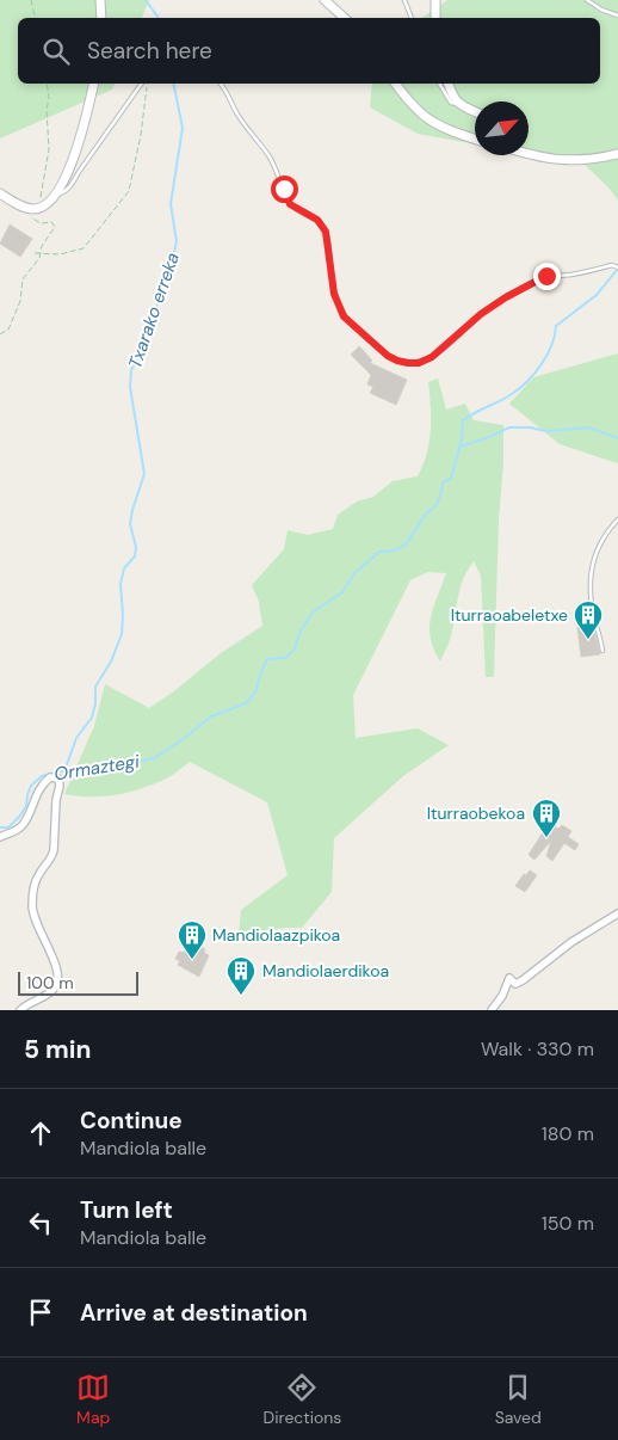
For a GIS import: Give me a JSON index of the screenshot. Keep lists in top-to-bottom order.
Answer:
{
  "water": ["Txarako erreka", "Ormaztegi"],
  "places": {
    "building": [
      "Iturraoabeletxe",
      "Iturraobekoa",
      "Mandiolaazpikoa",
      "Mandiolaerdikoa"
    ]
  },
  "scale_bar": "100 m",
  "north": "top right",
  "page": {
    "search": "Search here",
    "scale": "100 m",
    "heading": ["5 min", "Walk · 330 m"],
    "list": [
      ["Continue", "Mandiola balle", "180 m"],
      ["Turn left", "Mandiola balle", "150 m"],
      "Arrive at destination"
    ],
    "nav": ["Map", "Directions", "Saved"]
  }
}
